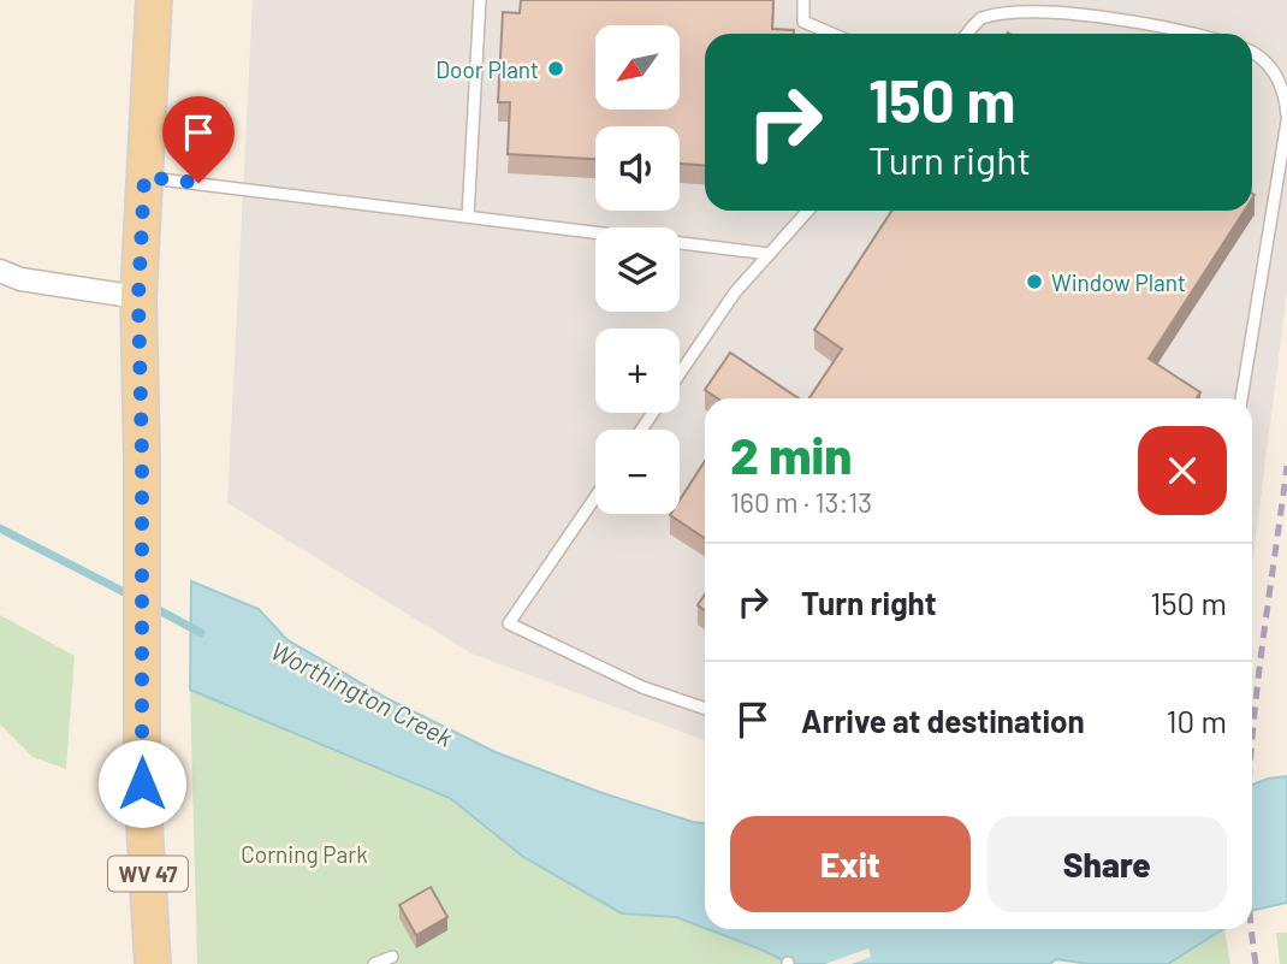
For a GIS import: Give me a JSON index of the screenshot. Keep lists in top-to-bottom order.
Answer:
{
  "streets": {
    "main road": ["WV 47"]
  },
  "water": ["Worthington Creek"],
  "parks": ["Corning Park"],
  "places": ["Door Plant", "Window Plant"],
  "north": "bottom left",
  "page": {
    "map_buttons": ["+", "−"],
    "turn": ["150 m", "Turn right"],
    "heading": ["2 min", "160 m · 13:13"],
    "list": [
      {
        "name": "Turn right",
        "value": "150 m"
      },
      {
        "name": "Arrive at destination",
        "value": "10 m"
      }
    ],
    "buttons": ["Exit", "Share"]
  }
}
